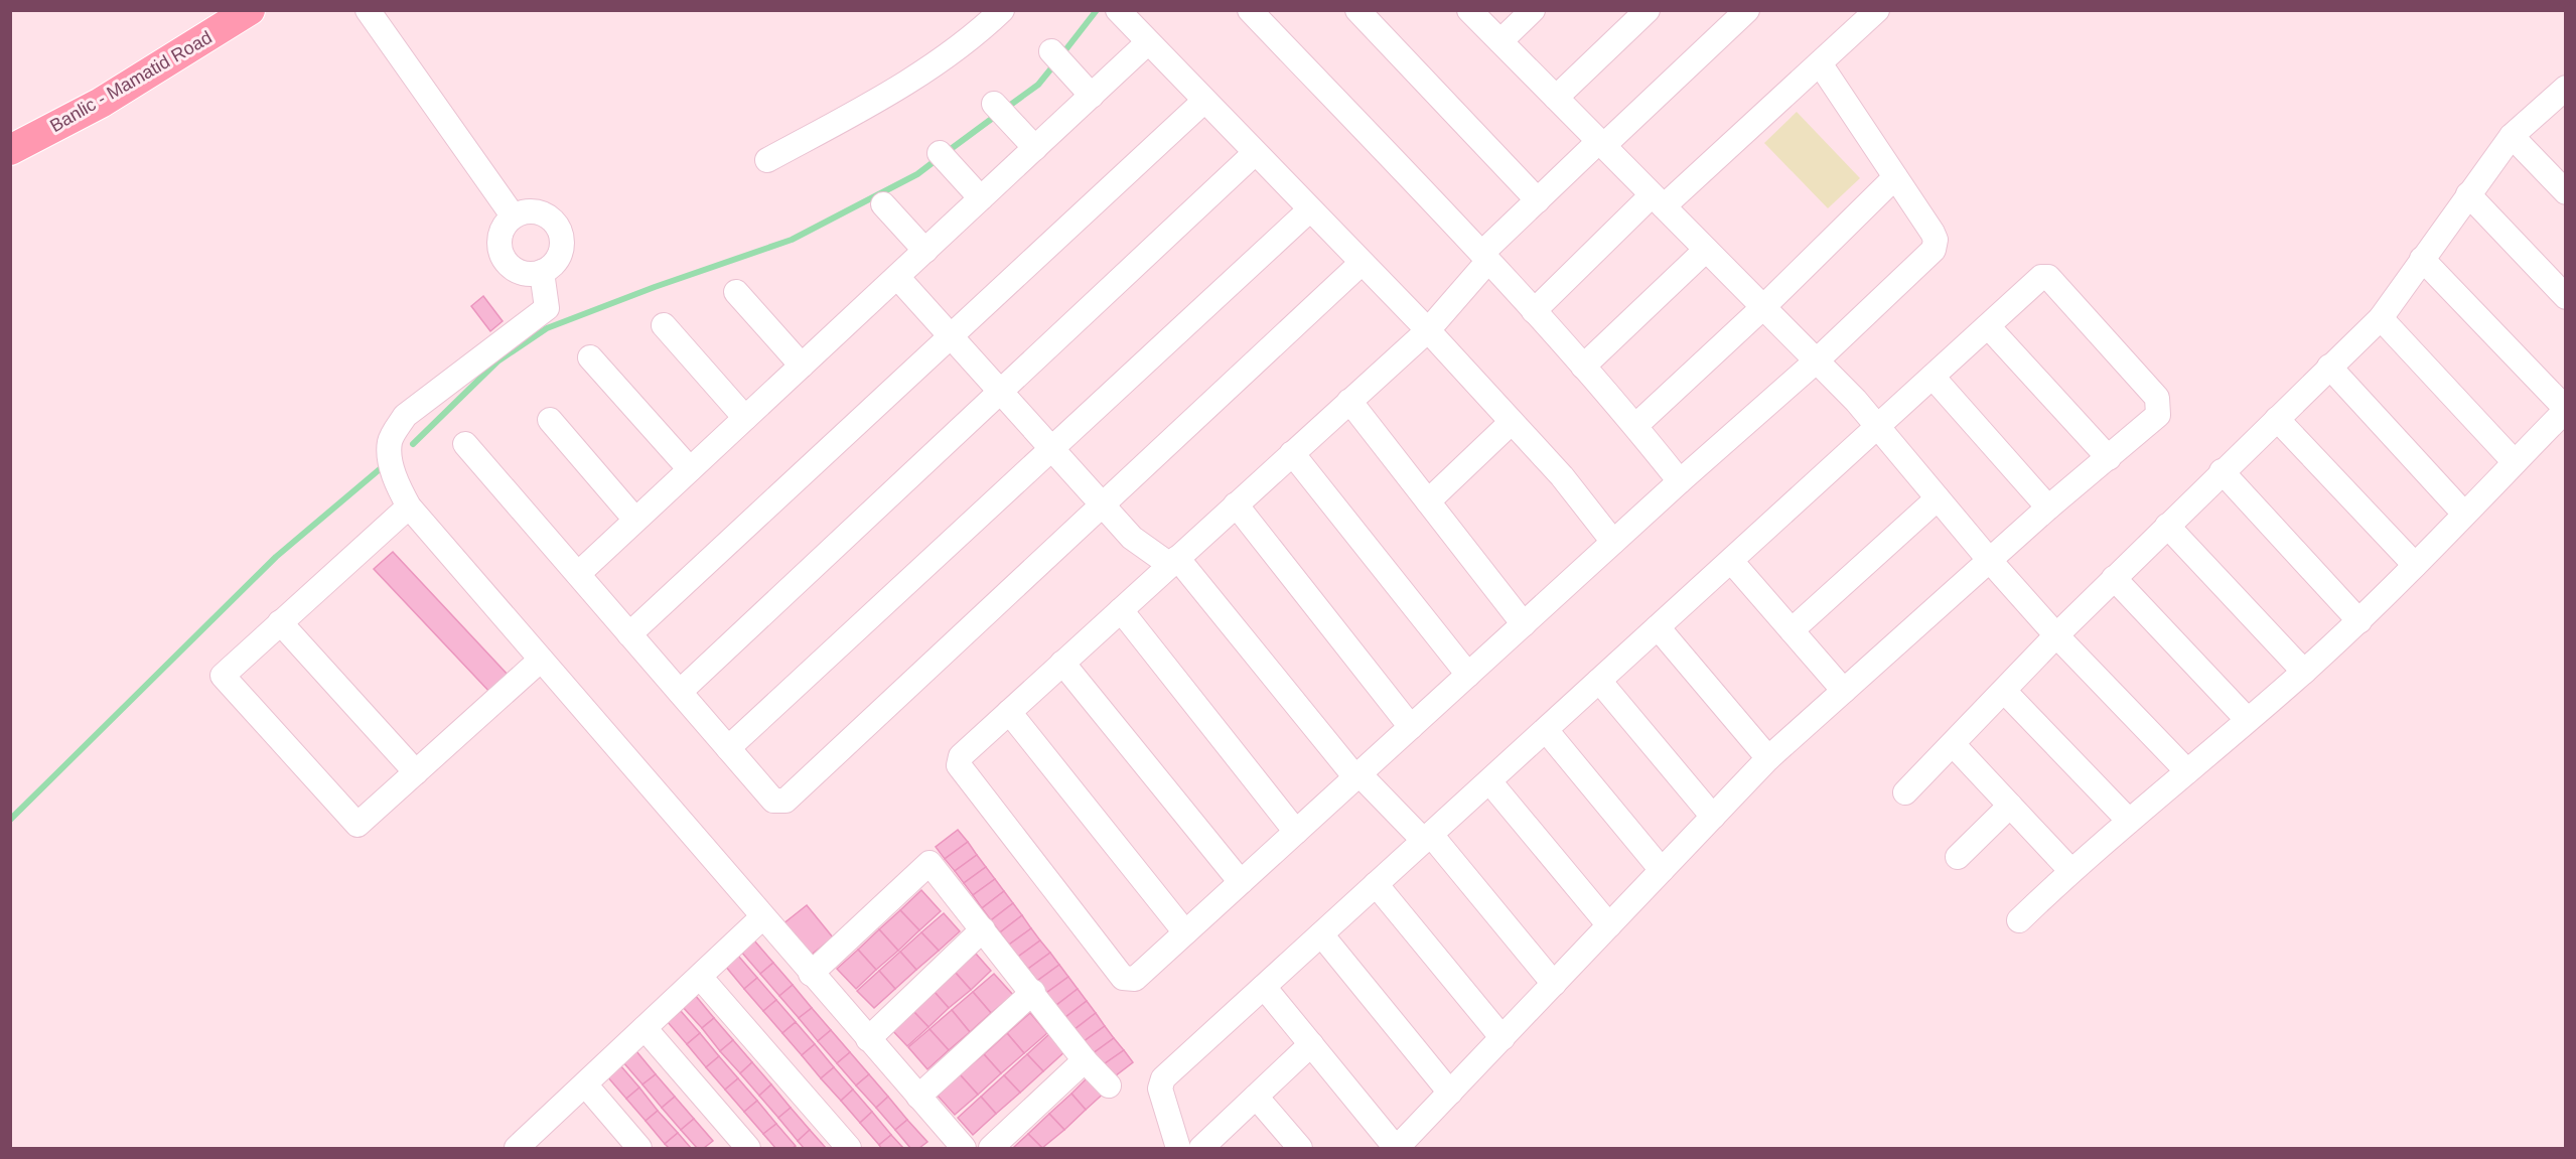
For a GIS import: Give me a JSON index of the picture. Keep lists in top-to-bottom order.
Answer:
{
  "streets": {
    "main road": ["Banlic - Mamatid Road"]
  }
}
